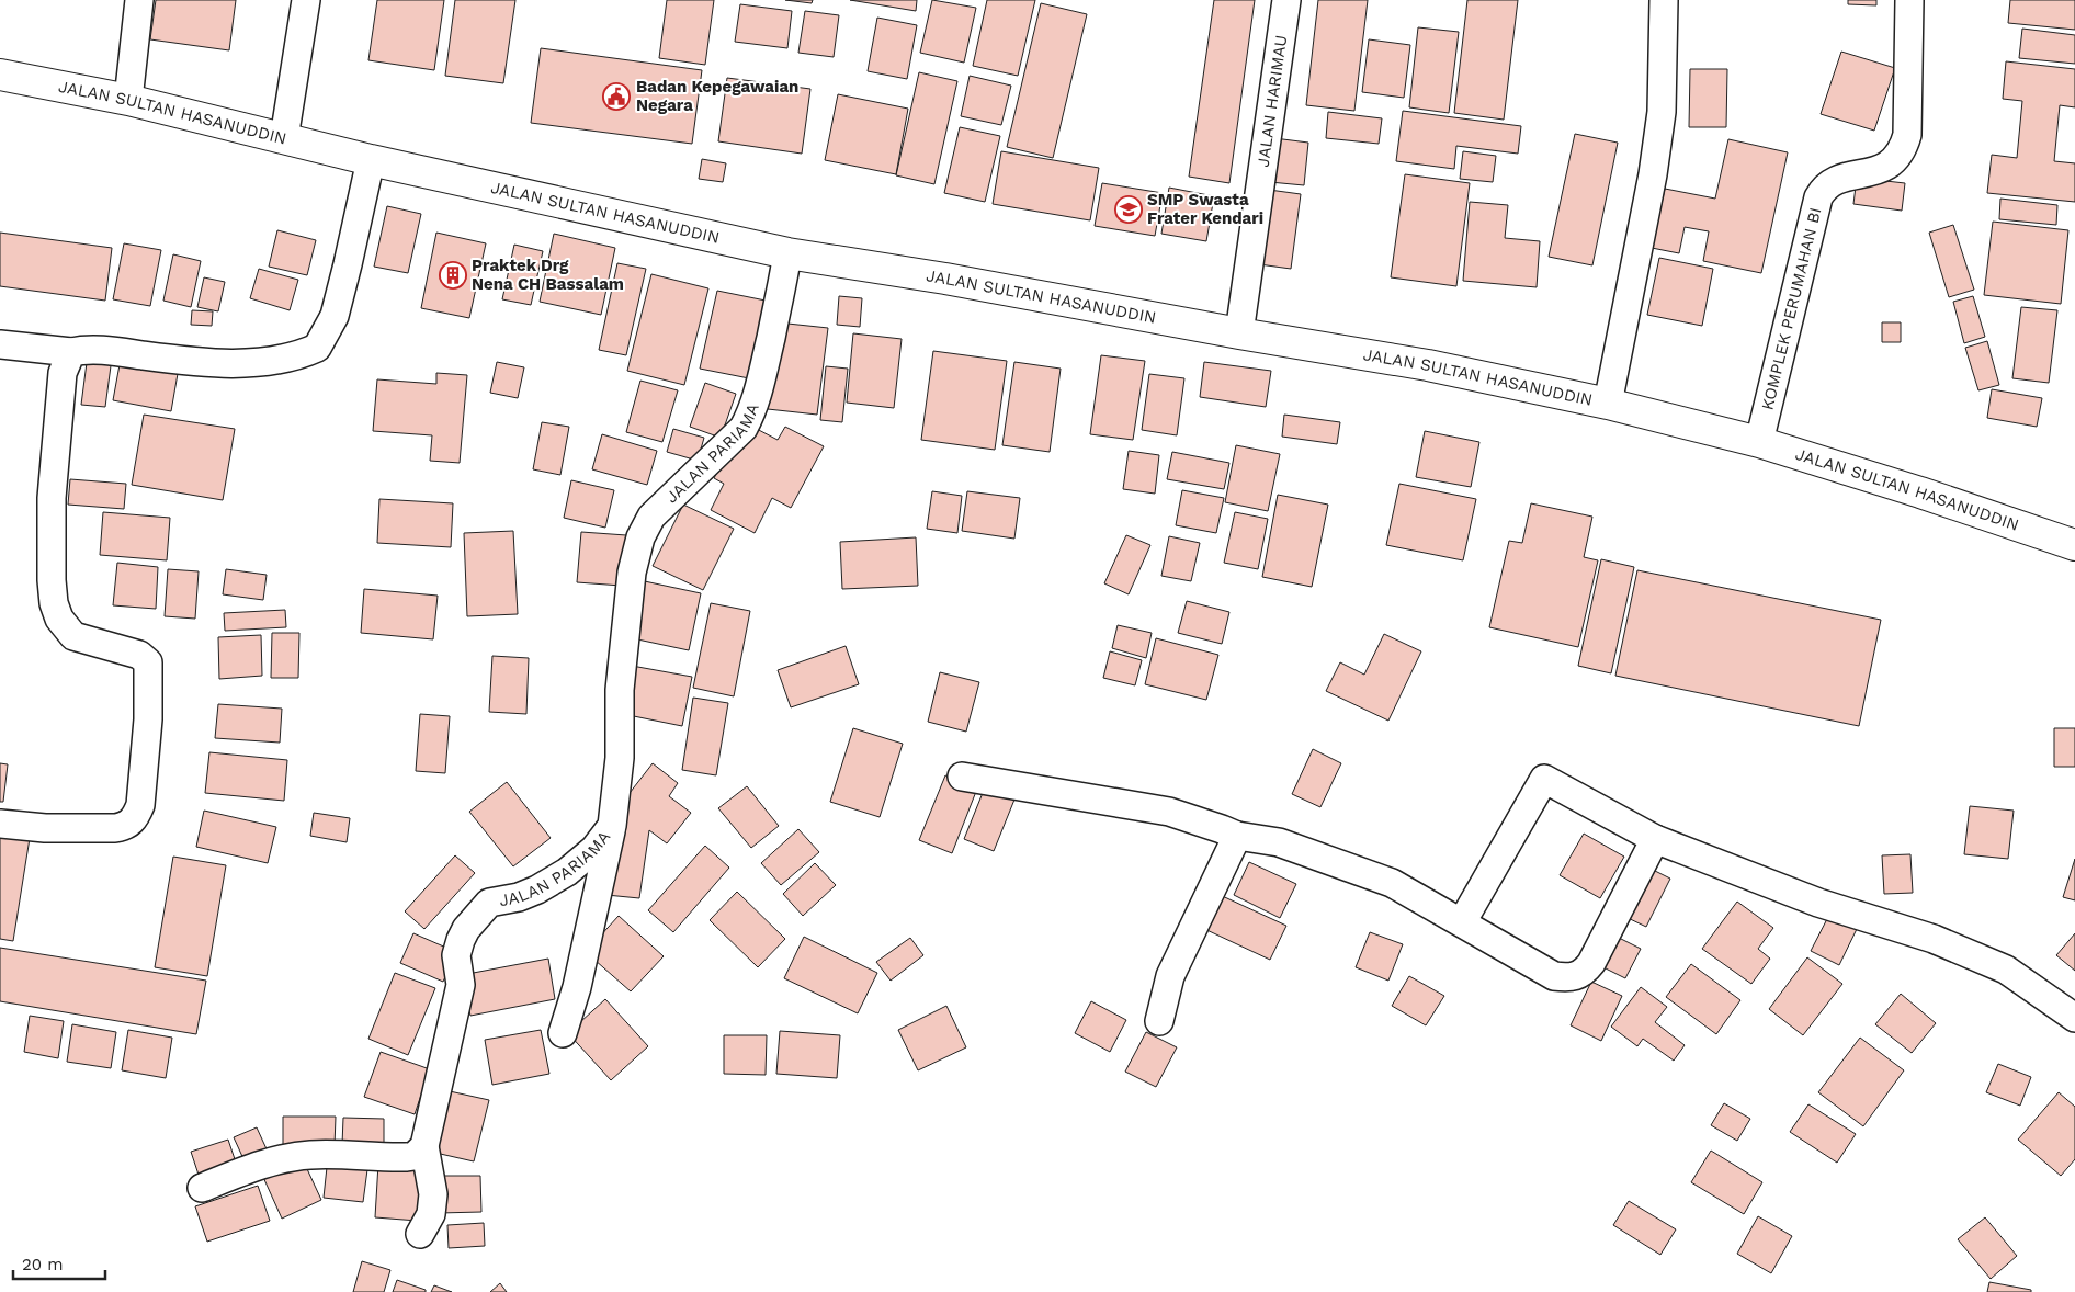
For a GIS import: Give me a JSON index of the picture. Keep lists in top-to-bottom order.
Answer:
{
  "streets": {
    "highway": ["JALAN SULTAN HASANUDDIN"],
    "street": ["JALAN HARIMAU", "KOMPLEK PERUMAHAN BI", "JALAN PARIAMA"]
  },
  "crossings": [
    ["JALAN HARIMAU", "JALAN SULTAN HASANUDDIN"],
    ["JALAN SULTAN HASANUDDIN", "KOMPLEK PERUMAHAN BI"],
    ["JALAN SULTAN HASANUDDIN", "JALAN PARIAMA"]
  ],
  "places": {
    "public building": ["Badan Kepegawaian Negara"],
    "school or university": ["SMP Swasta Frater Kendari"],
    "building": ["Praktek Drg Nena CH Bassalam"]
  },
  "scale_bar": "20 m"
}
